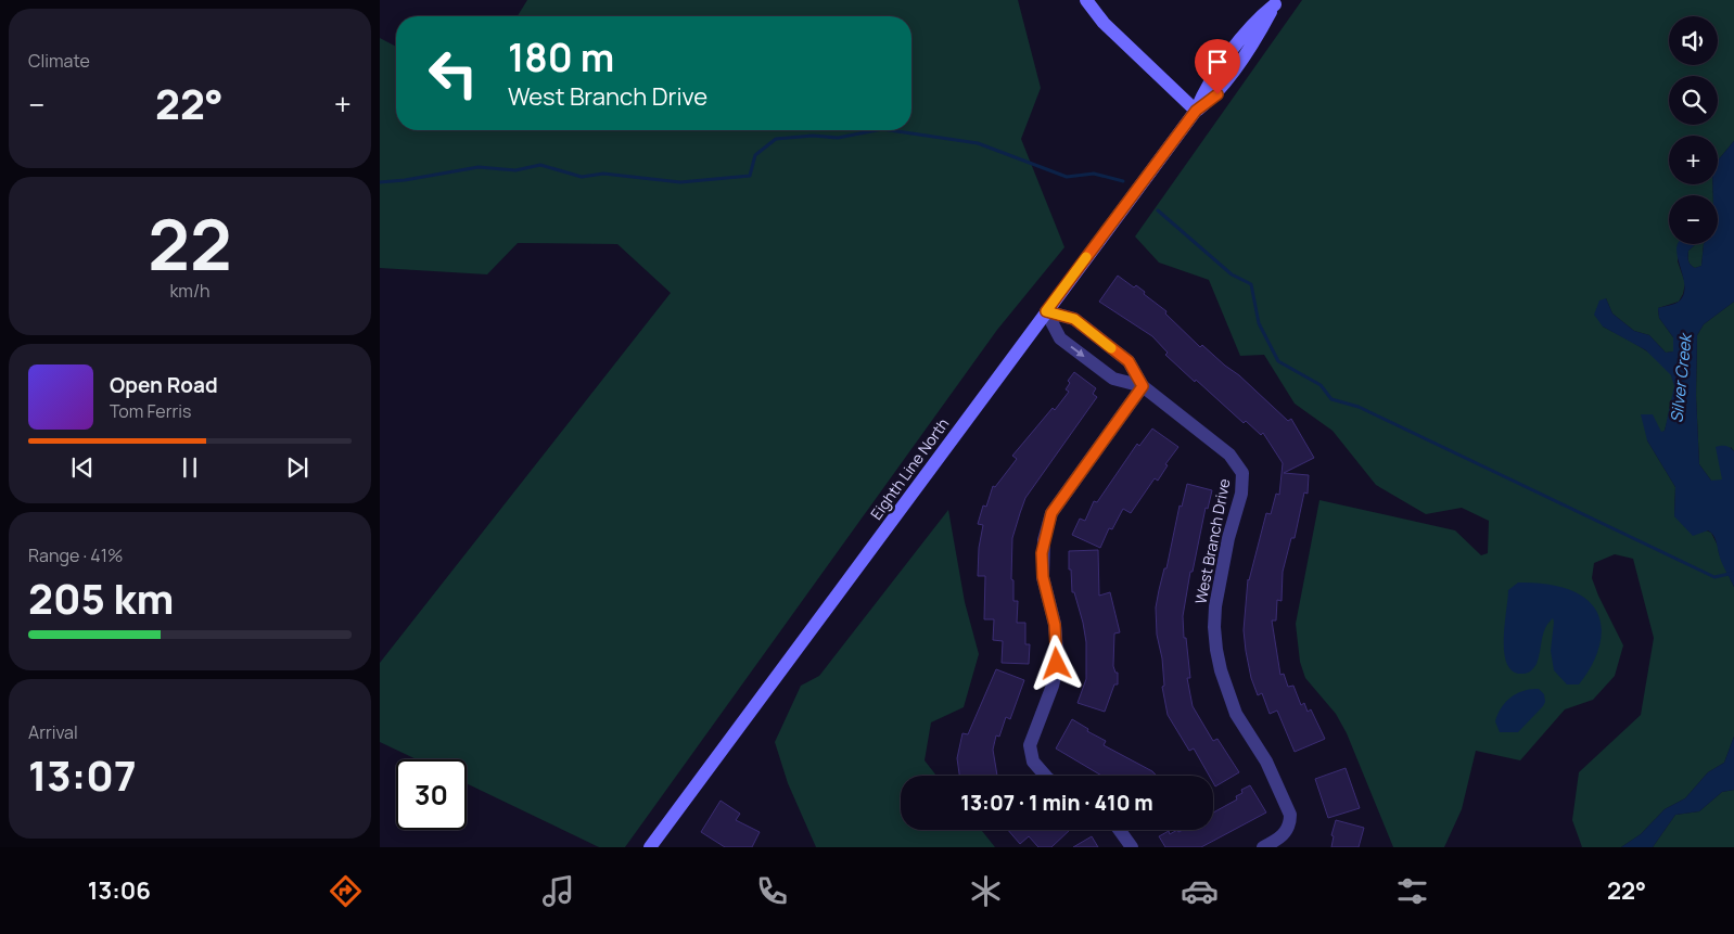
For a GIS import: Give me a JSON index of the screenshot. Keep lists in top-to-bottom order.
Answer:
{
  "streets": {
    "street": ["Eighth Line North", "West Branch Drive"]
  },
  "crossings": [
    ["Eighth Line North", "West Branch Drive"]
  ],
  "water": ["Silver Creek"],
  "page": {
    "tile": [
      "Climate",
      ["22", "km/h"],
      ["Range · 41%", "205 km"],
      ["Arrival", "13:07"]
    ],
    "map_buttons": ["+", "−"],
    "turn": ["180 m", "West Branch Drive"],
    "heat": ["−", "22°", "+"],
    "song": ["Open Road", "Tom Ferris"],
    "limit": "30",
    "trip": "13:07 · 1 min · 410 m",
    "tabs": ["13:06", "22°"]
  }
}
